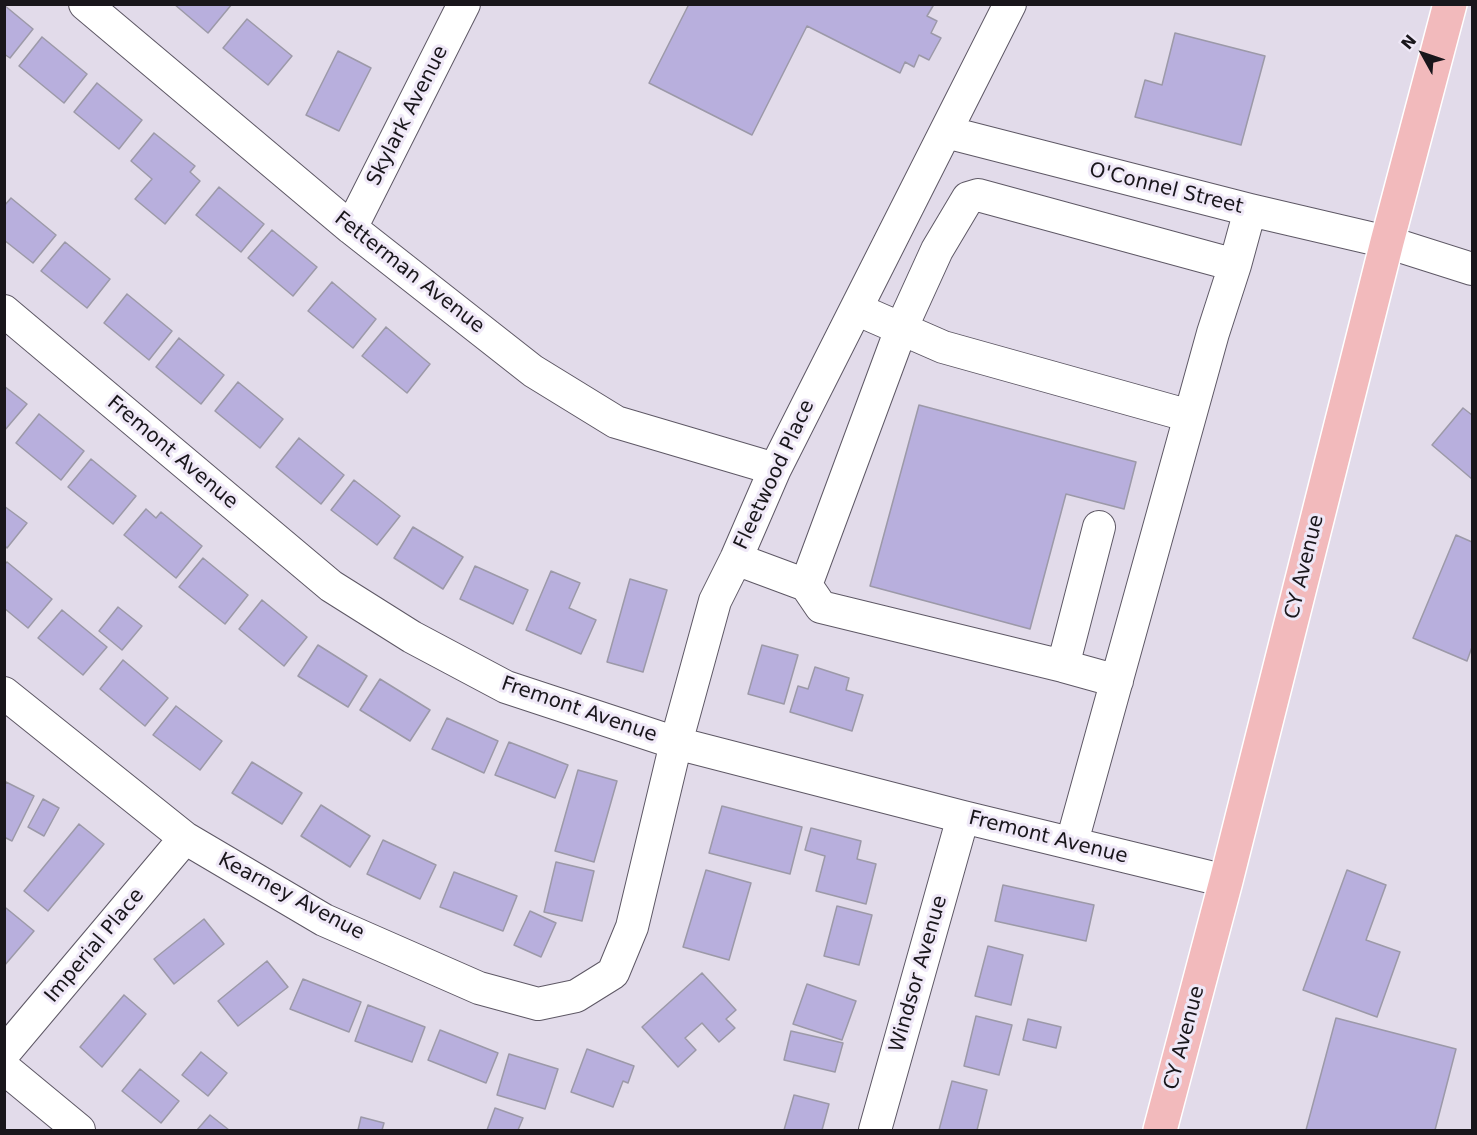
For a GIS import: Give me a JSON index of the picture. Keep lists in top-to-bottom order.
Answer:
{
  "streets": {
    "main road": ["CY Avenue"],
    "street": [
      "Skylark Avenue",
      "O'Connel Street",
      "Fetterman Avenue",
      "Fremont Avenue",
      "Fleetwood Place",
      "Kearney Avenue",
      "Imperial Place",
      "Windsor Avenue"
    ]
  },
  "crossings": [
    ["Skylark Avenue", "Fetterman Avenue"],
    ["O'Connel Street", "Fleetwood Place"],
    ["O'Connel Street", "CY Avenue"],
    ["Fetterman Avenue", "Fleetwood Place"],
    ["Fremont Avenue", "Fleetwood Place"],
    ["Fremont Avenue", "CY Avenue"],
    ["Fremont Avenue", "Windsor Avenue"],
    ["Fleetwood Place", "Kearney Avenue"],
    ["Kearney Avenue", "Imperial Place"]
  ],
  "north": "top left"
}
